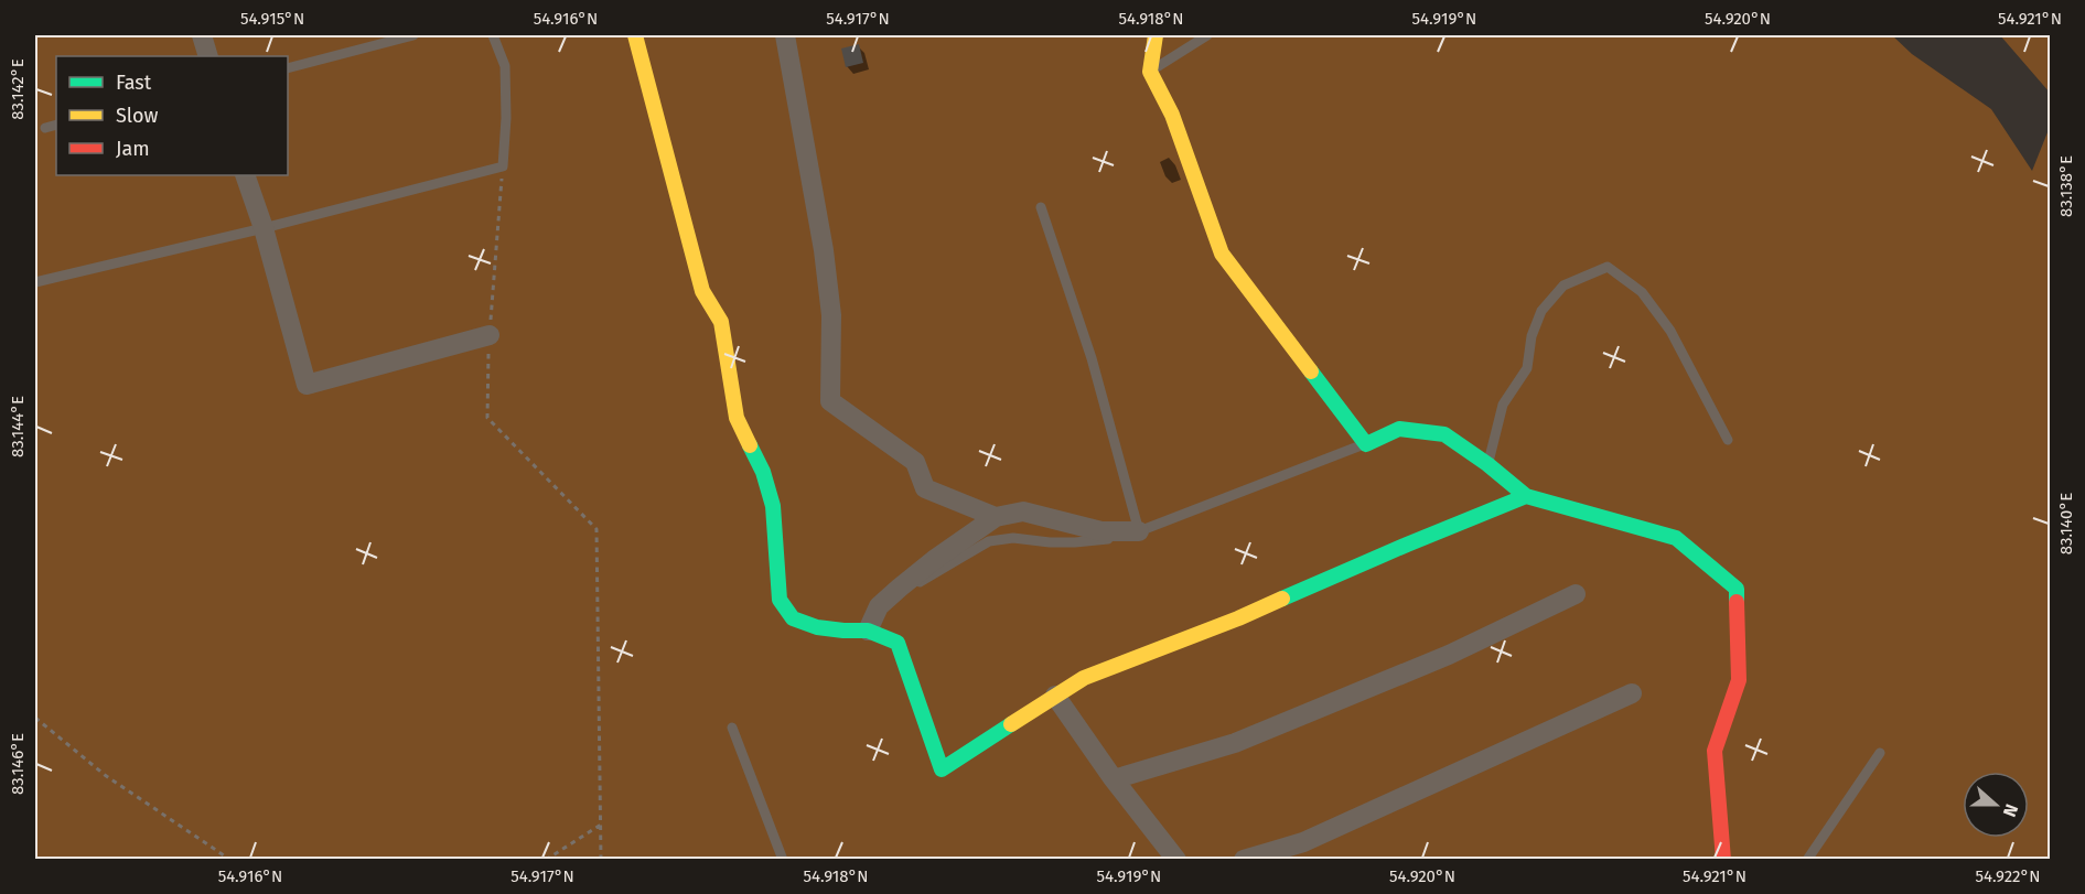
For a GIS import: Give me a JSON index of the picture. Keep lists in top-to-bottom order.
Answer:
{
  "legend": ["Fast", "Slow", "Jam"],
  "north": "right",
  "coordinates": [
    "54.915°N",
    "54.916°N",
    "54.917°N",
    "54.918°N",
    "54.919°N",
    "54.920°N",
    "54.921°N",
    "83.142°E",
    "83.138°E",
    "83.144°E",
    "83.140°E",
    "83.146°E",
    "54.922°N"
  ]
}
